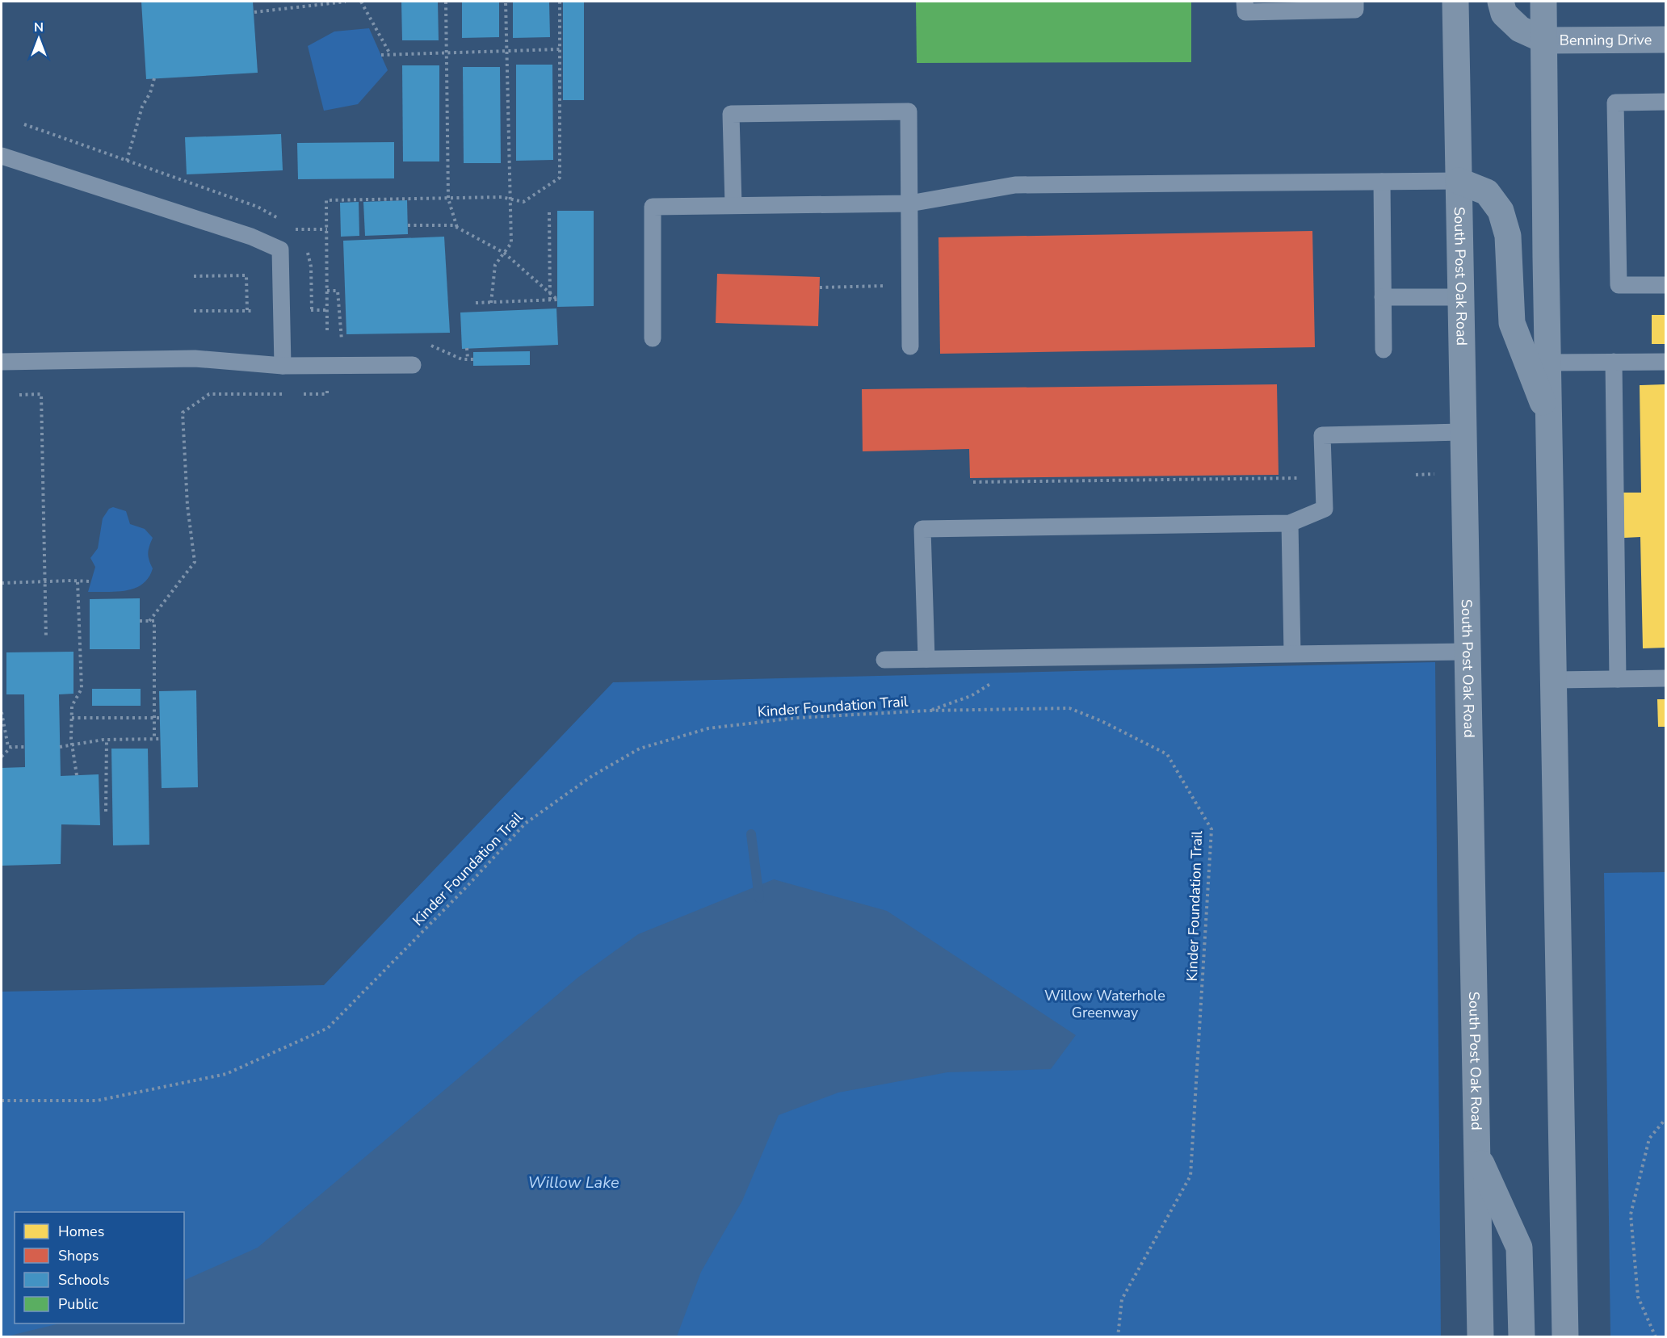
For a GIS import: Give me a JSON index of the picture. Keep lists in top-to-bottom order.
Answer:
{
  "streets": {
    "highway": ["South Post Oak Road"],
    "street": ["Benning Drive"],
    "path": ["Kinder Foundation Trail"]
  },
  "water": ["Willow Lake"],
  "parks": ["Willow Waterhole Greenway"],
  "legend": [
    "Homes",
    "Shops",
    "Schools",
    "Public"
  ],
  "north": "top"
}
